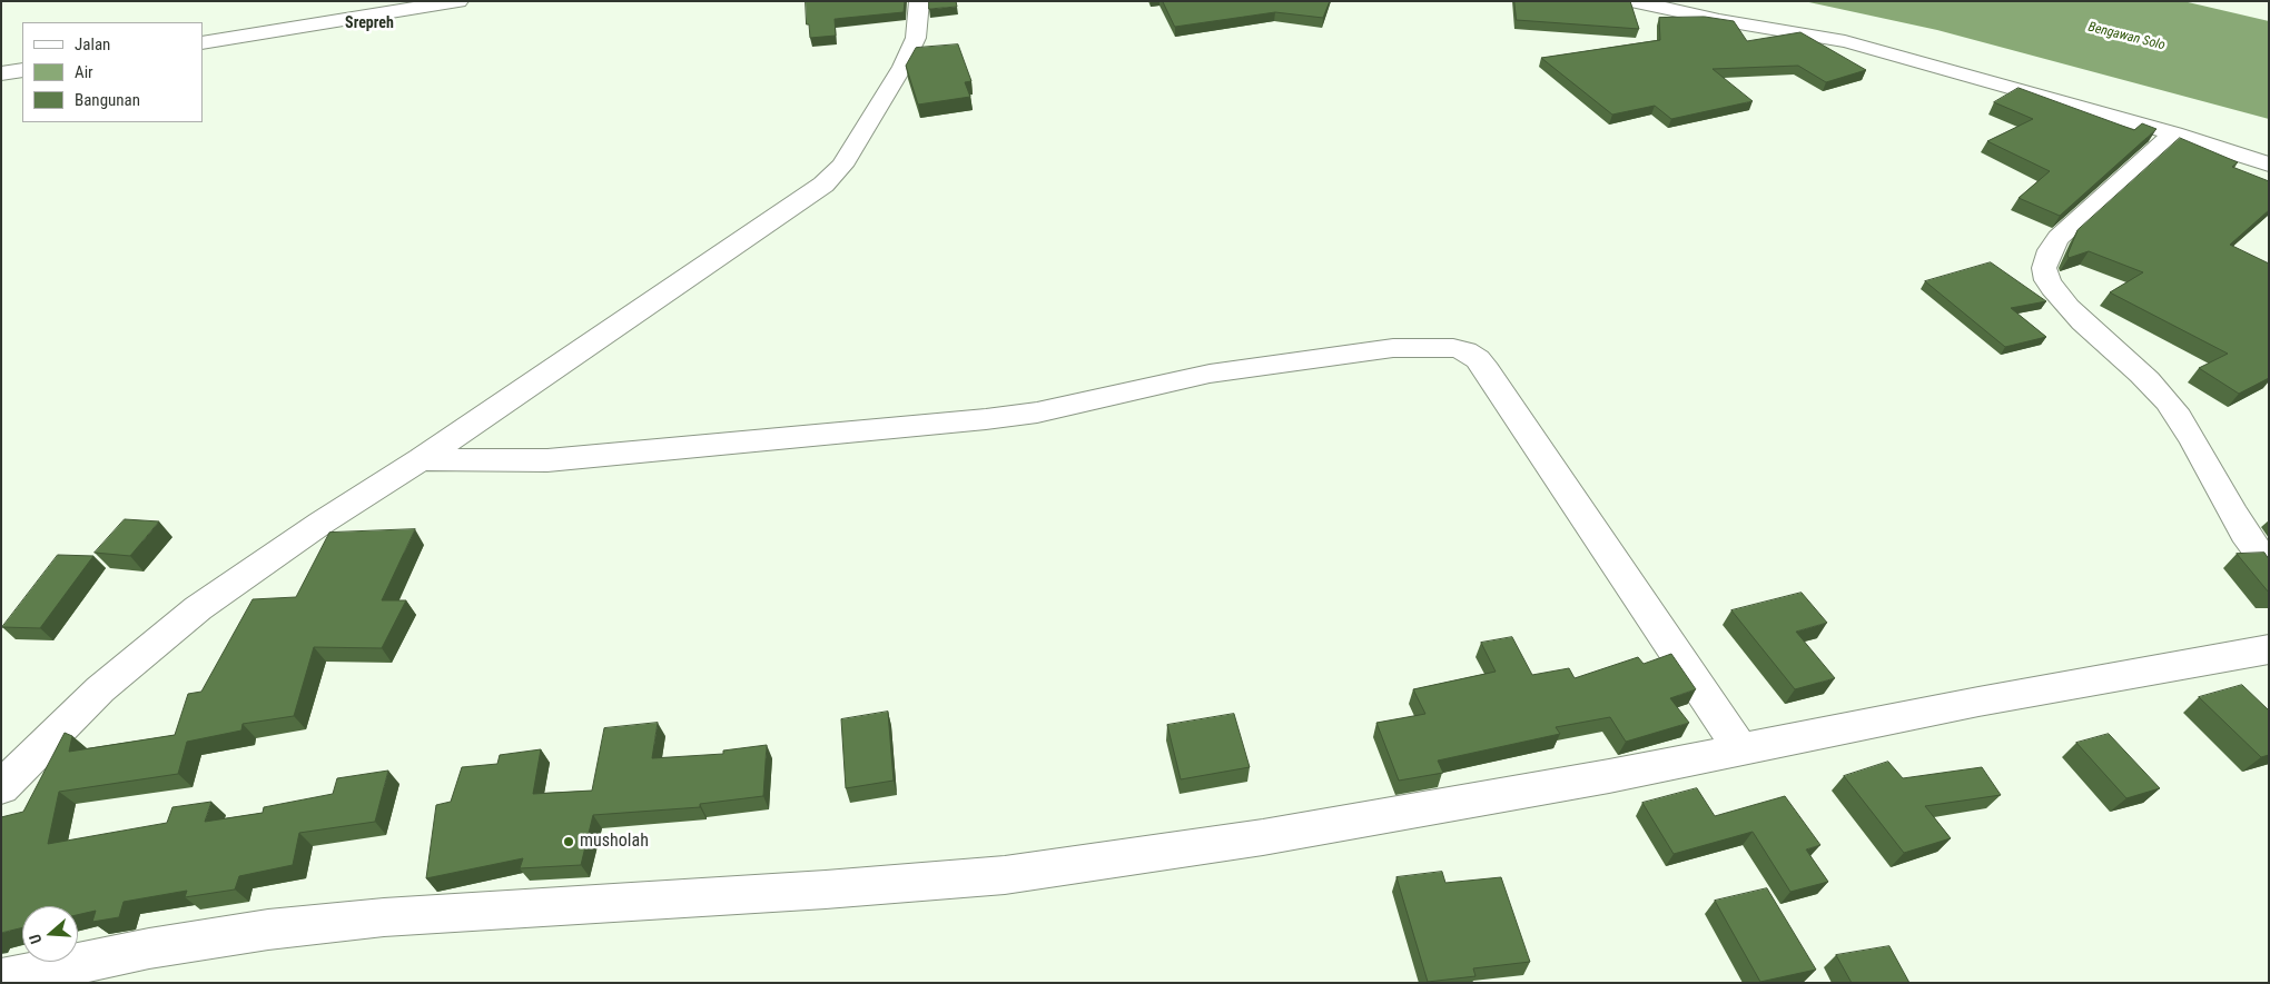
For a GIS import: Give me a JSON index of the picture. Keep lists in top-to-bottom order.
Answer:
{
  "districts": ["Srepreh"],
  "water": ["Bengawan Solo"],
  "places": ["musholah"],
  "legend": ["Jalan", "Air", "Bangunan"],
  "north": "left"
}
